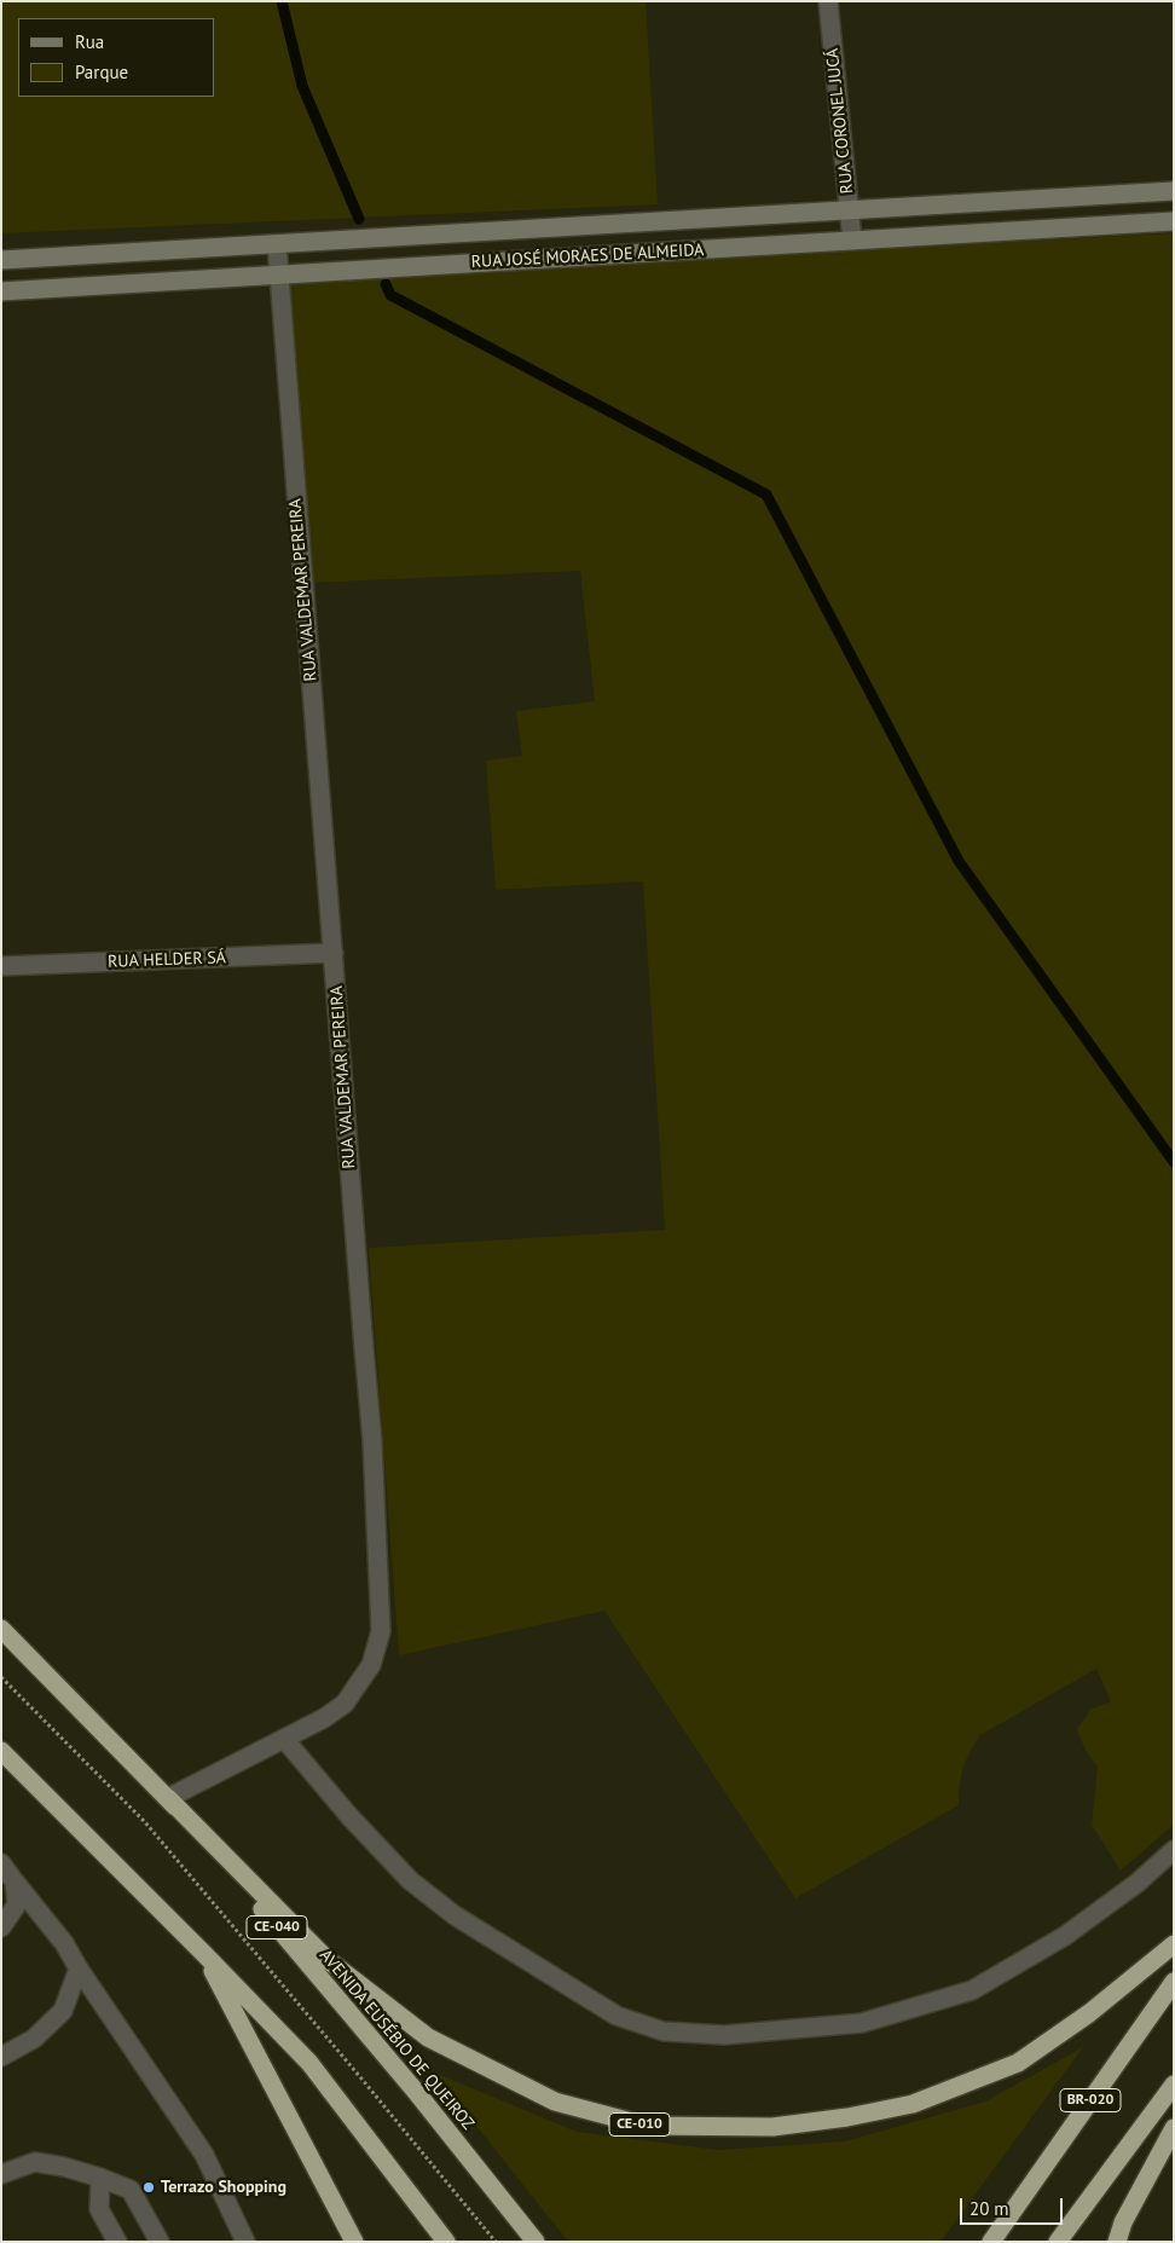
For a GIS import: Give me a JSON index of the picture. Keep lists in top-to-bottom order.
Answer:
{
  "streets": {
    "highway": [
      "CE-040",
      "AVENIDA EUSÉBIO DE QUEIROZ",
      "BR-020",
      "CE-010"
    ],
    "street": [
      "RUA CORONEL JUCÁ",
      "RUA JOSÉ MORAES DE ALMEIDA",
      "RUA VALDEMAR PEREIRA",
      "RUA HELDER SÁ"
    ]
  },
  "crossings": [
    ["RUA CORONEL JUCÁ", "RUA JOSÉ MORAES DE ALMEIDA"],
    ["RUA JOSÉ MORAES DE ALMEIDA", "RUA VALDEMAR PEREIRA"],
    ["RUA VALDEMAR PEREIRA", "RUA HELDER SÁ"],
    ["RUA VALDEMAR PEREIRA", "AVENIDA EUSÉBIO DE QUEIROZ"],
    ["RUA VALDEMAR PEREIRA", "CE-010"],
    ["AVENIDA EUSÉBIO DE QUEIROZ", "CE-010"]
  ],
  "places": ["Terrazo Shopping"],
  "legend": ["Rua", "Parque"],
  "scale_bar": "20 m"
}
